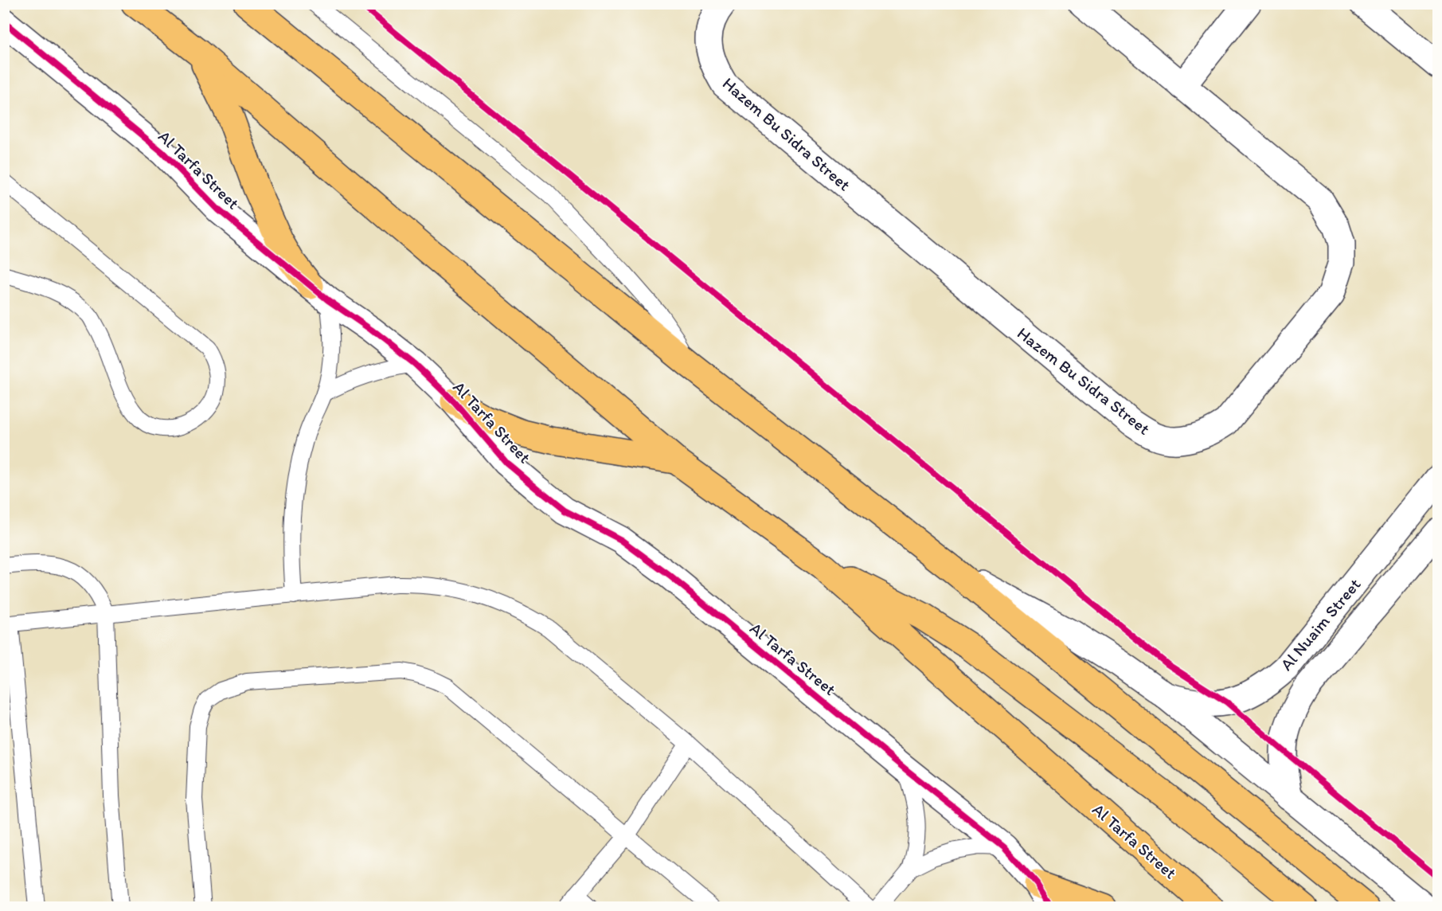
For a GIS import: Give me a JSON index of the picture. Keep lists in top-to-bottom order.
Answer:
{
  "streets": {
    "main road": ["Al Tarfa Street"],
    "street": ["Hazem Bu Sidra Street", "Al Nuaim Street"]
  }
}
